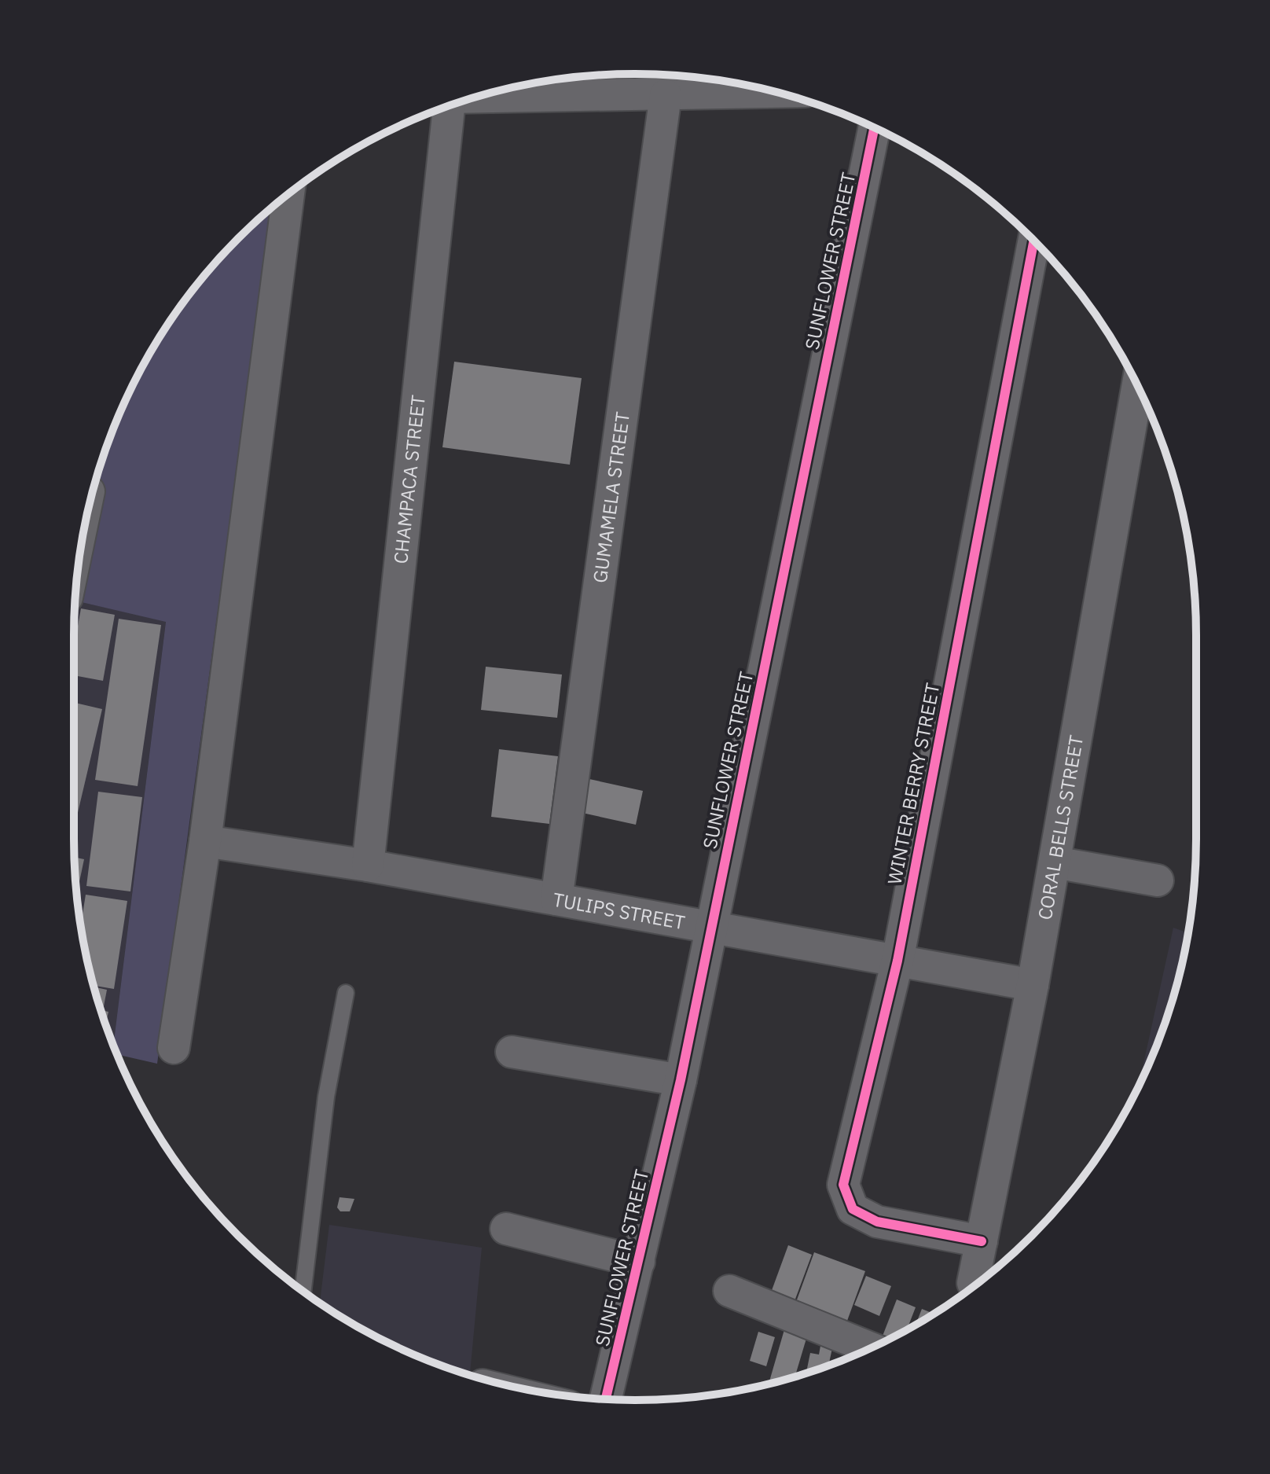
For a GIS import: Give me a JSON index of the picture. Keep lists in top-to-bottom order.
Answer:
{
  "streets": {
    "street": [
      "SUNFLOWER STREET",
      "CHAMPACA STREET",
      "GUMAMELA STREET",
      "WINTER BERRY STREET",
      "CORAL BELLS STREET",
      "TULIPS STREET"
    ]
  },
  "crossings": [
    ["SUNFLOWER STREET", "TULIPS STREET"],
    ["CHAMPACA STREET", "TULIPS STREET"],
    ["GUMAMELA STREET", "TULIPS STREET"],
    ["WINTER BERRY STREET", "CORAL BELLS STREET"],
    ["WINTER BERRY STREET", "TULIPS STREET"],
    ["CORAL BELLS STREET", "TULIPS STREET"]
  ]
}
